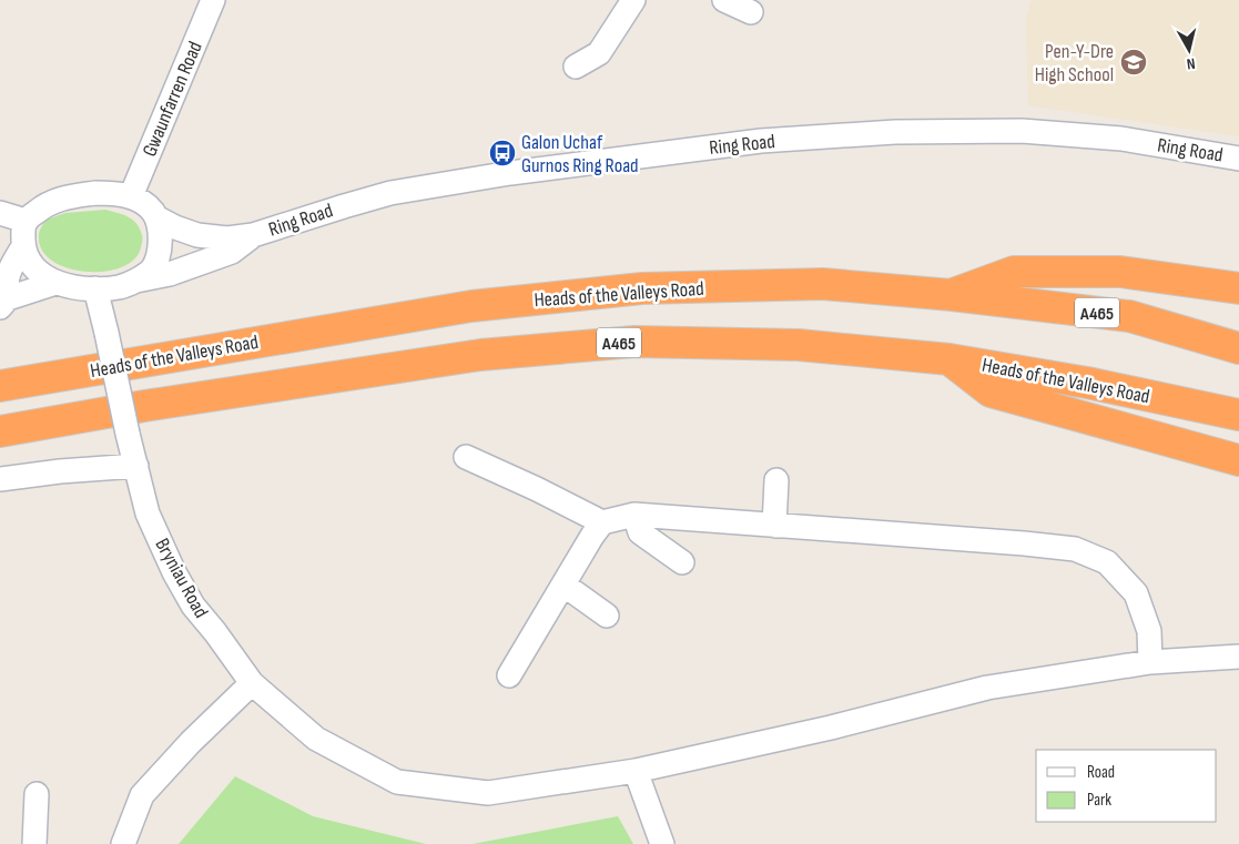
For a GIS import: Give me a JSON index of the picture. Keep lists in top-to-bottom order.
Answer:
{
  "streets": {
    "highway": ["Heads of the Valleys Road", "A465"],
    "street": ["Gwaunfarren Road", "Ring Road", "Bryniau Road"]
  },
  "crossings": [
    ["Gwaunfarren Road", "Ring Road"],
    ["Gwaunfarren Road", "Bryniau Road"],
    ["Ring Road", "Bryniau Road"]
  ],
  "places": {
    "school or university": ["Pen-Y-Dre High School"],
    "bus stop": ["Galon Uchaf Gurnos Ring Road"]
  },
  "legend": ["Road", "Park"],
  "north": "bottom"
}
